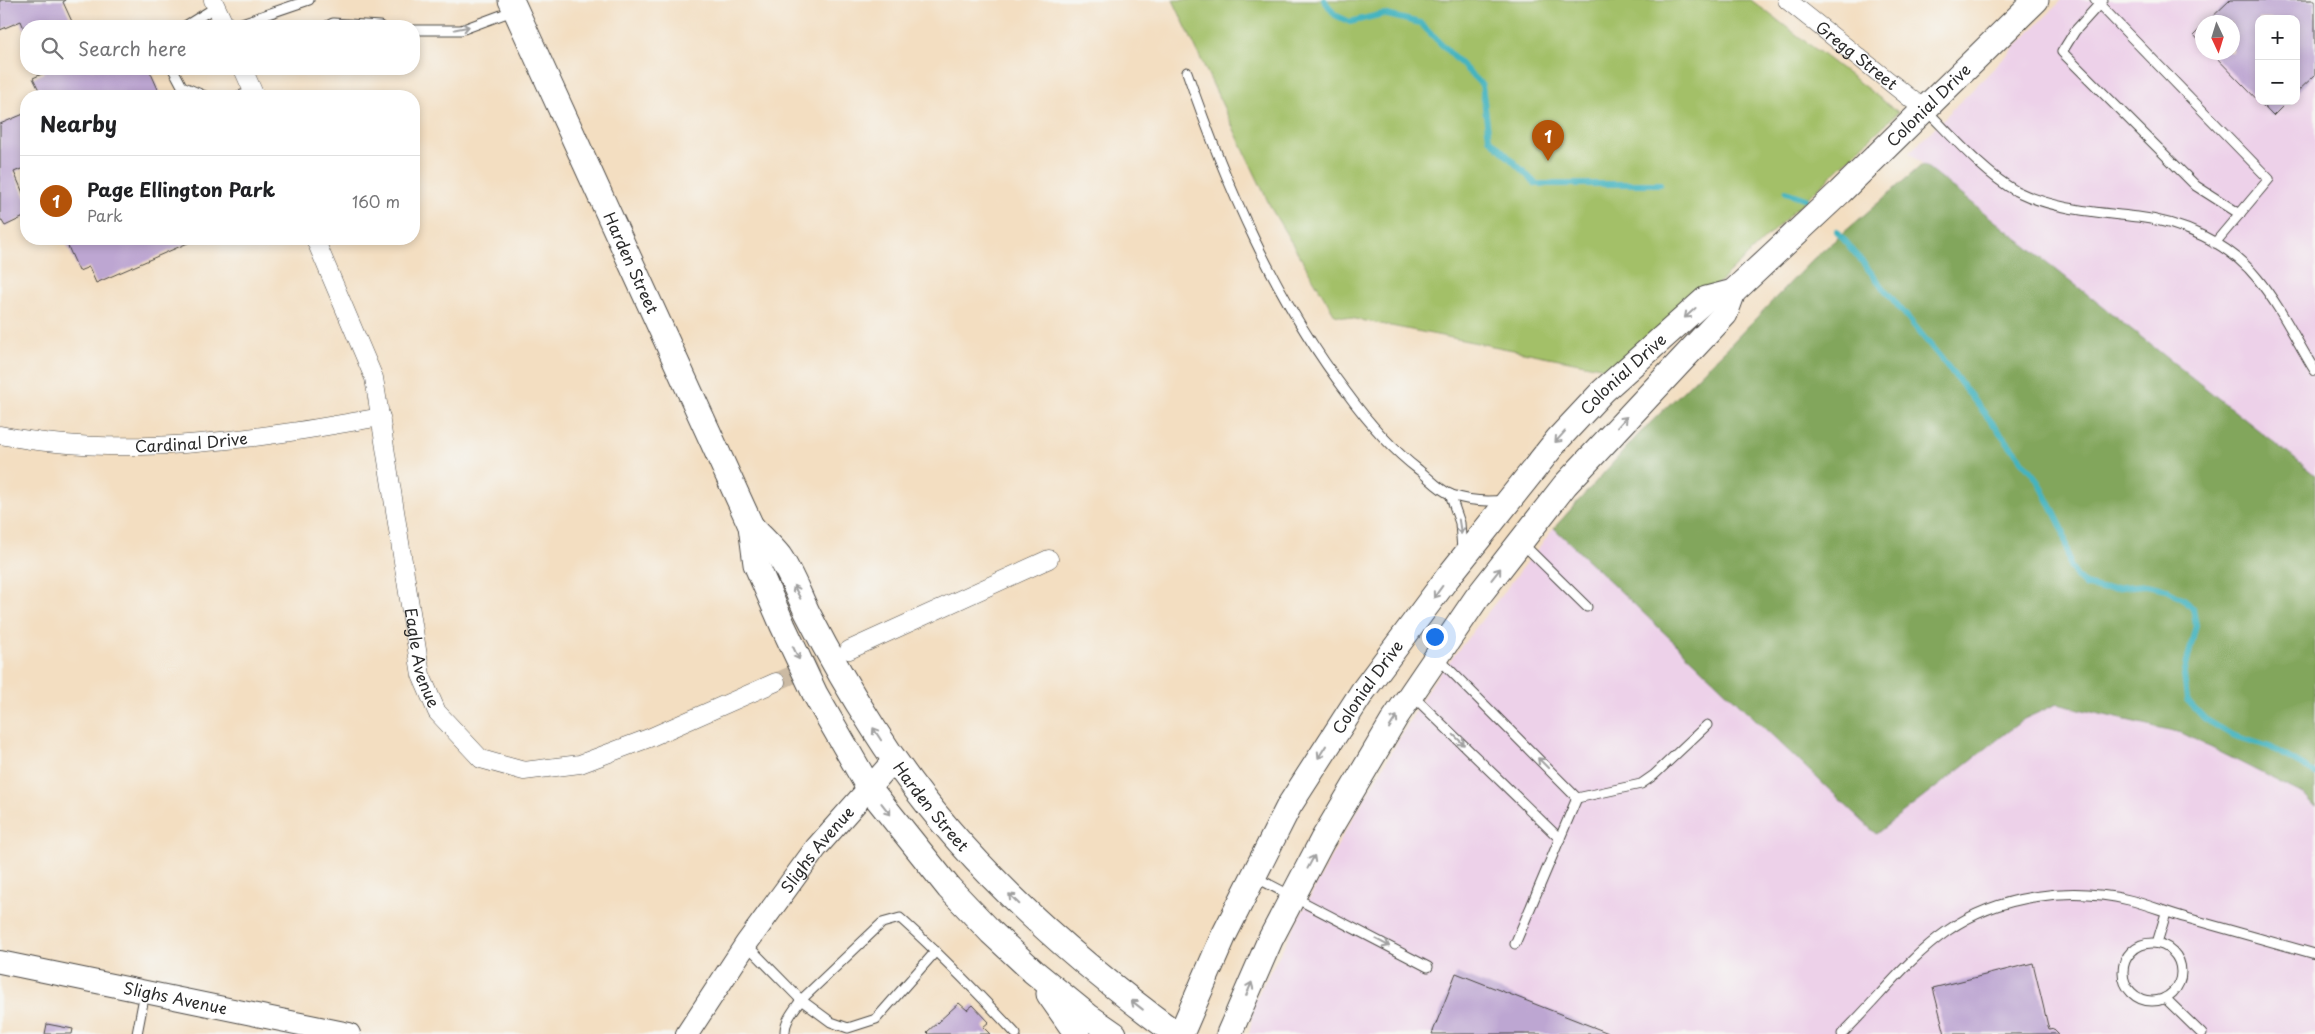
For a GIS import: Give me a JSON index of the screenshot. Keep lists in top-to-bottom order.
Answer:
{
  "streets": {
    "main road": ["Colonial Drive", "Harden Street"],
    "street": [
      "Gregg Street",
      "Cardinal Drive",
      "Eagle Avenue",
      "Slighs Avenue"
    ]
  },
  "crossings": [
    ["Gregg Street", "Colonial Drive"],
    ["Harden Street", "Slighs Avenue"],
    ["Cardinal Drive", "Eagle Avenue"]
  ],
  "north": "bottom",
  "page": {
    "map_buttons": ["+", "−"],
    "search": "Search here",
    "heading": "Nearby",
    "pins": "1",
    "list": [
      {
        "mark": "1",
        "name": "Page Ellington Park",
        "note": "Park",
        "value": "160 m"
      }
    ]
  }
}
